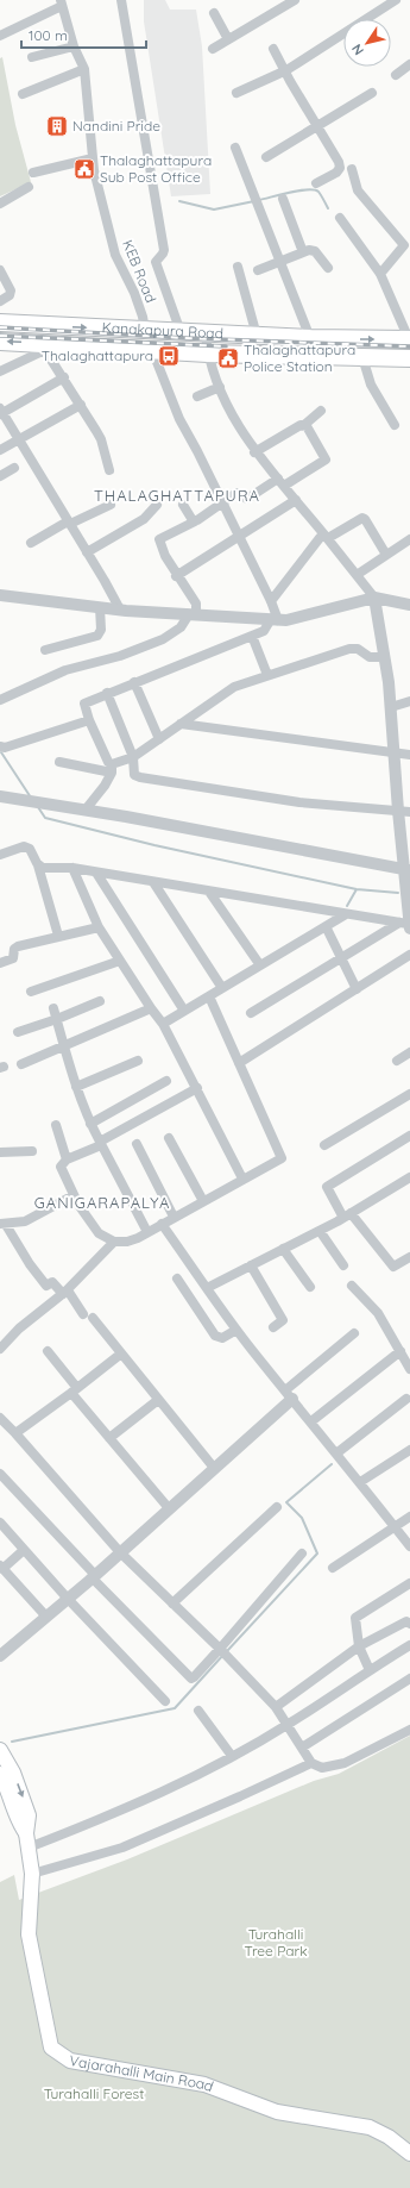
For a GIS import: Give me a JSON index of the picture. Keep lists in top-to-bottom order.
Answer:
{
  "streets": {
    "highway": ["Kanakapura Road"],
    "main road": ["Vajarahalli Main Road"],
    "street": ["KEB Road"]
  },
  "crossings": [
    ["KEB Road", "Kanakapura Road"]
  ],
  "districts": ["THALAGHATTAPURA", "GANIGARAPALYA"],
  "parks": ["Turahalli Tree Park", "Turahalli Forest"],
  "places": {
    "building": ["Nandini Pride"],
    "public building": ["Thalaghattapura Sub Post Office", "Thalaghattapura Police Station"],
    "bus stop": ["Thalaghattapura"]
  },
  "scale_bar": "100 m",
  "north": "bottom left"
}
